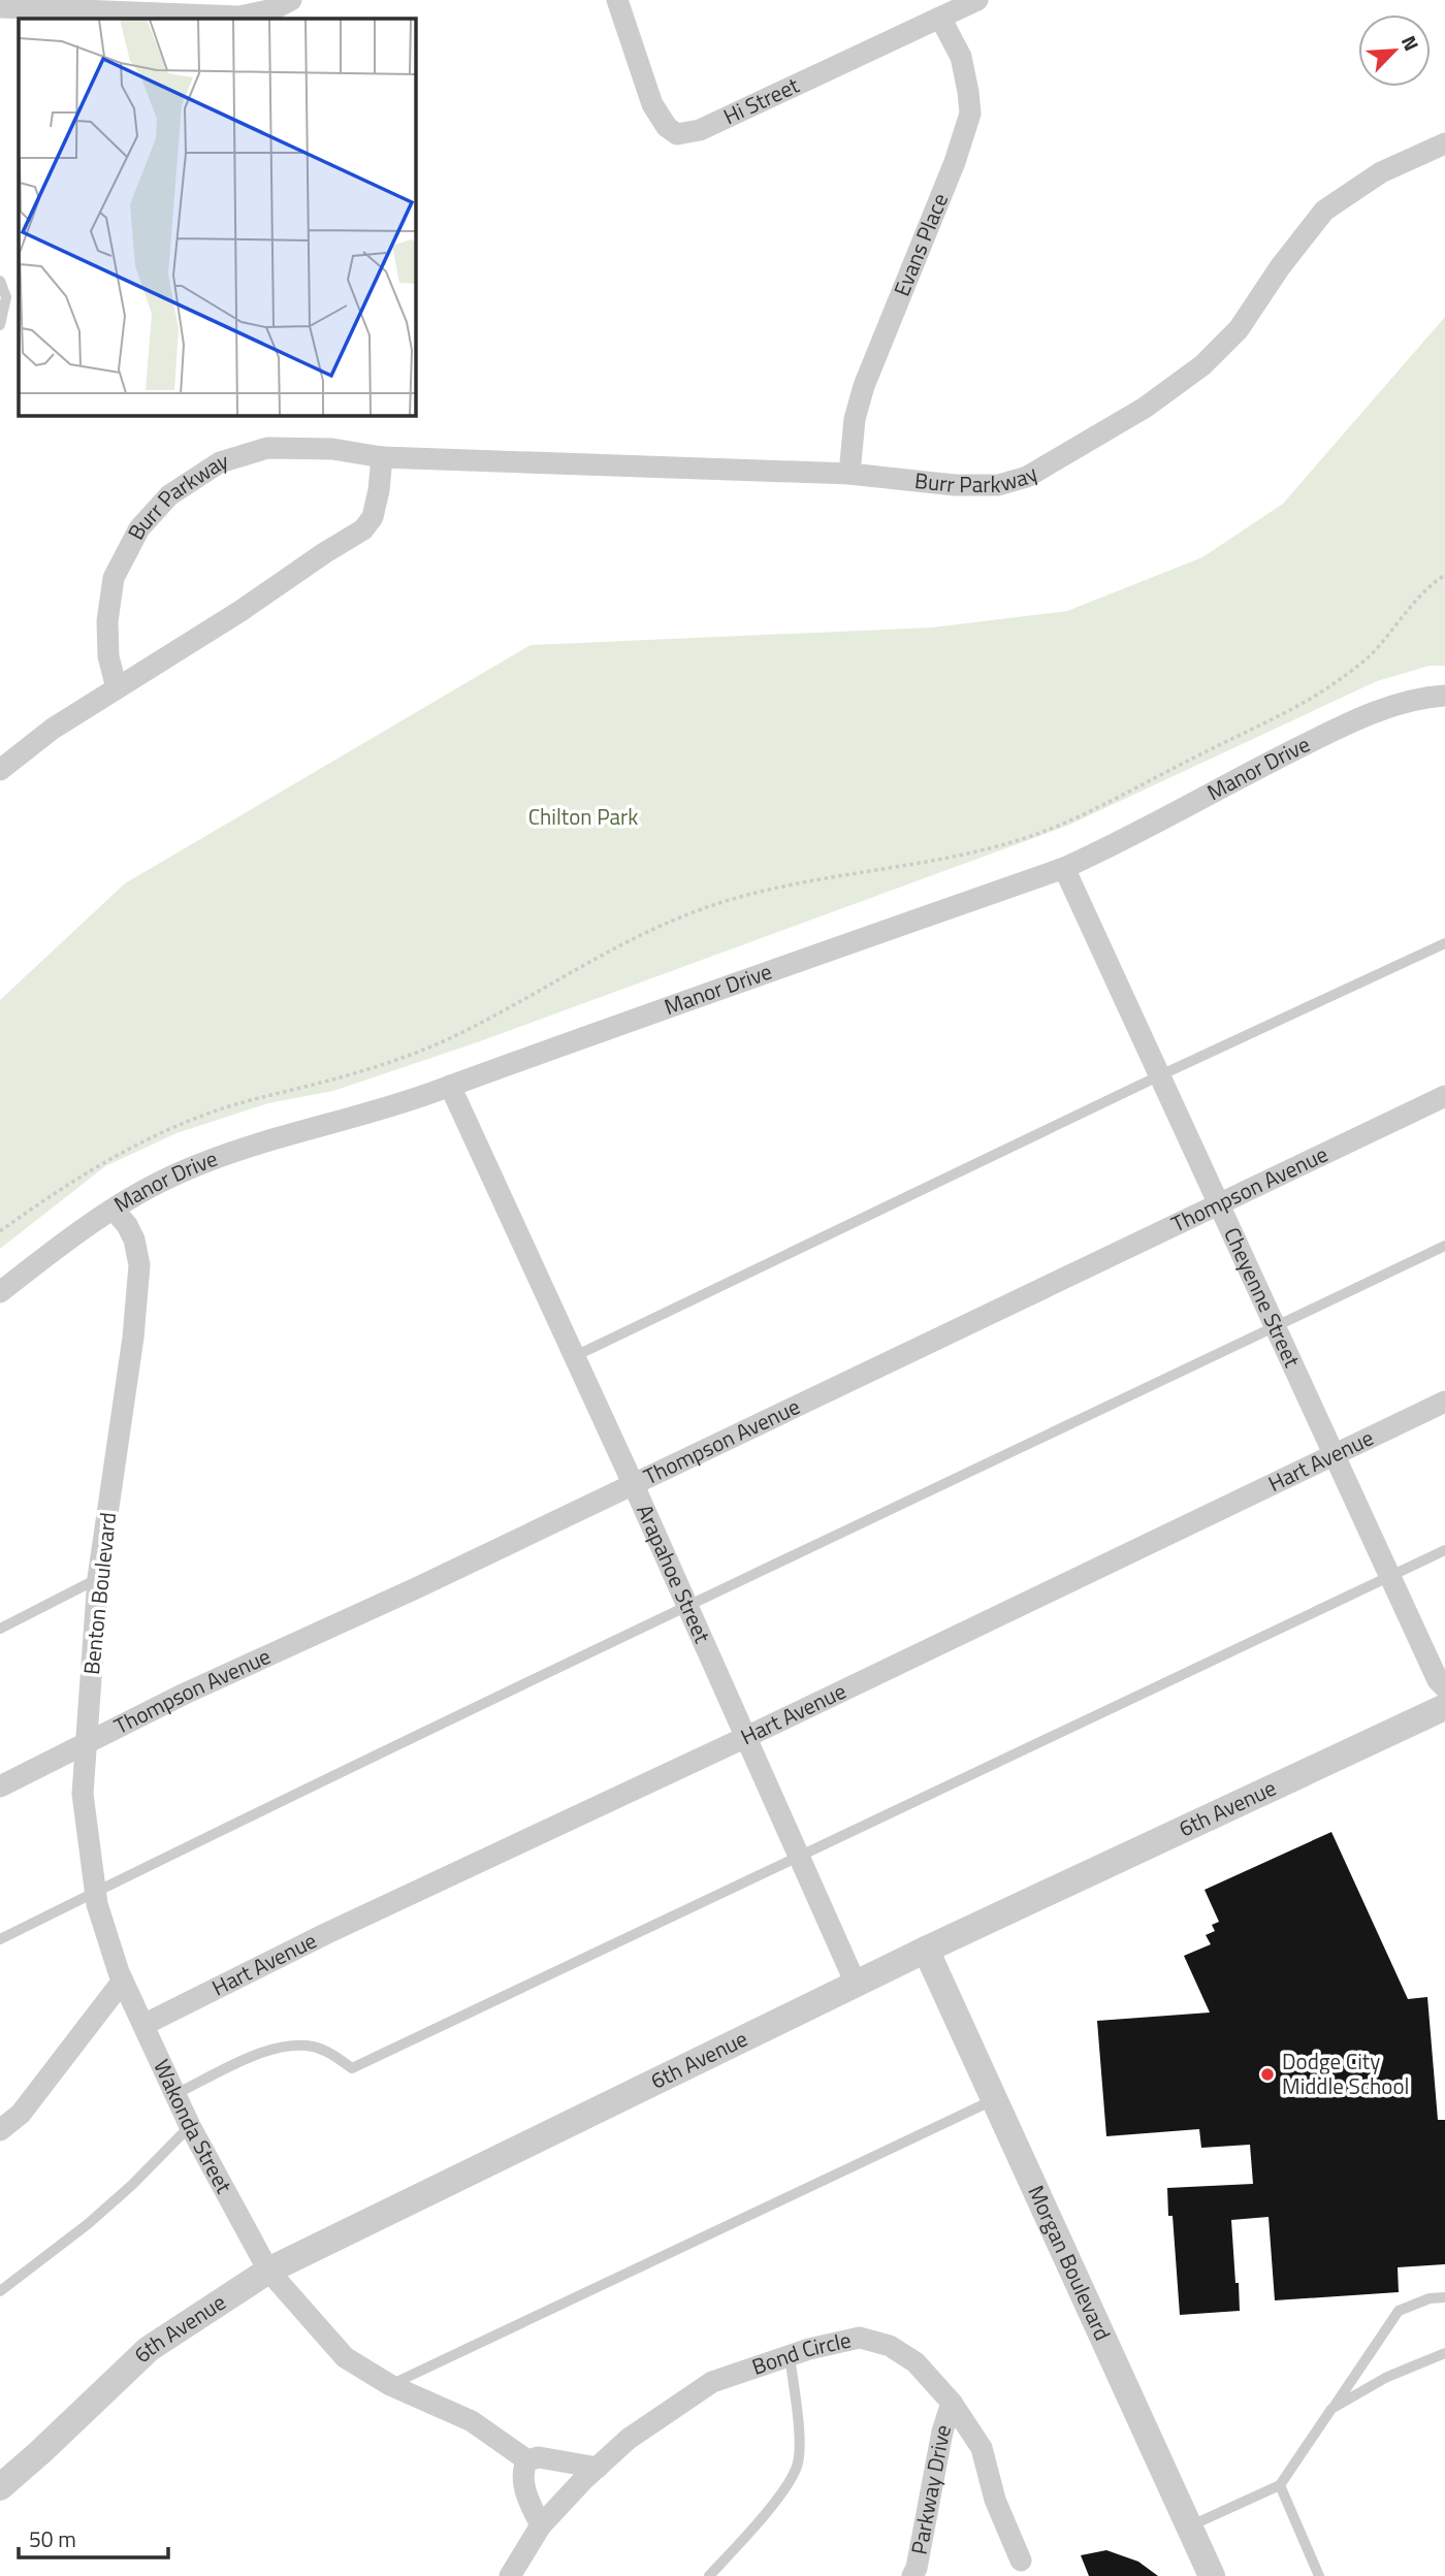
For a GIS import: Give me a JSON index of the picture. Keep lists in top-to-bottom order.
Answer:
{
  "streets": {
    "street": [
      "Hi Street",
      "Evans Place",
      "Burr Parkway",
      "Manor Drive",
      "Thompson Avenue",
      "Cheyenne Street",
      "Hart Avenue",
      "Arapahoe Street",
      "Benton Boulevard",
      "6th Avenue",
      "Wakonda Street",
      "Morgan Boulevard",
      "Bond Circle",
      "Parkway Drive"
    ]
  },
  "crossings": [
    ["Hi Street", "Evans Place"],
    ["Evans Place", "Burr Parkway"],
    ["Manor Drive", "Cheyenne Street"],
    ["Manor Drive", "Arapahoe Street"],
    ["Manor Drive", "Benton Boulevard"],
    ["Thompson Avenue", "Cheyenne Street"],
    ["Thompson Avenue", "Arapahoe Street"],
    ["Thompson Avenue", "Benton Boulevard"],
    ["Cheyenne Street", "Hart Avenue"],
    ["Hart Avenue", "Arapahoe Street"],
    ["Hart Avenue", "Wakonda Street"],
    ["Arapahoe Street", "6th Avenue"],
    ["Benton Boulevard", "Wakonda Street"],
    ["6th Avenue", "Wakonda Street"],
    ["6th Avenue", "Morgan Boulevard"],
    ["Bond Circle", "Parkway Drive"]
  ],
  "parks": ["Chilton Park"],
  "places": ["Dodge City Middle School"],
  "scale_bar": "50 m",
  "north": "top right"
}
